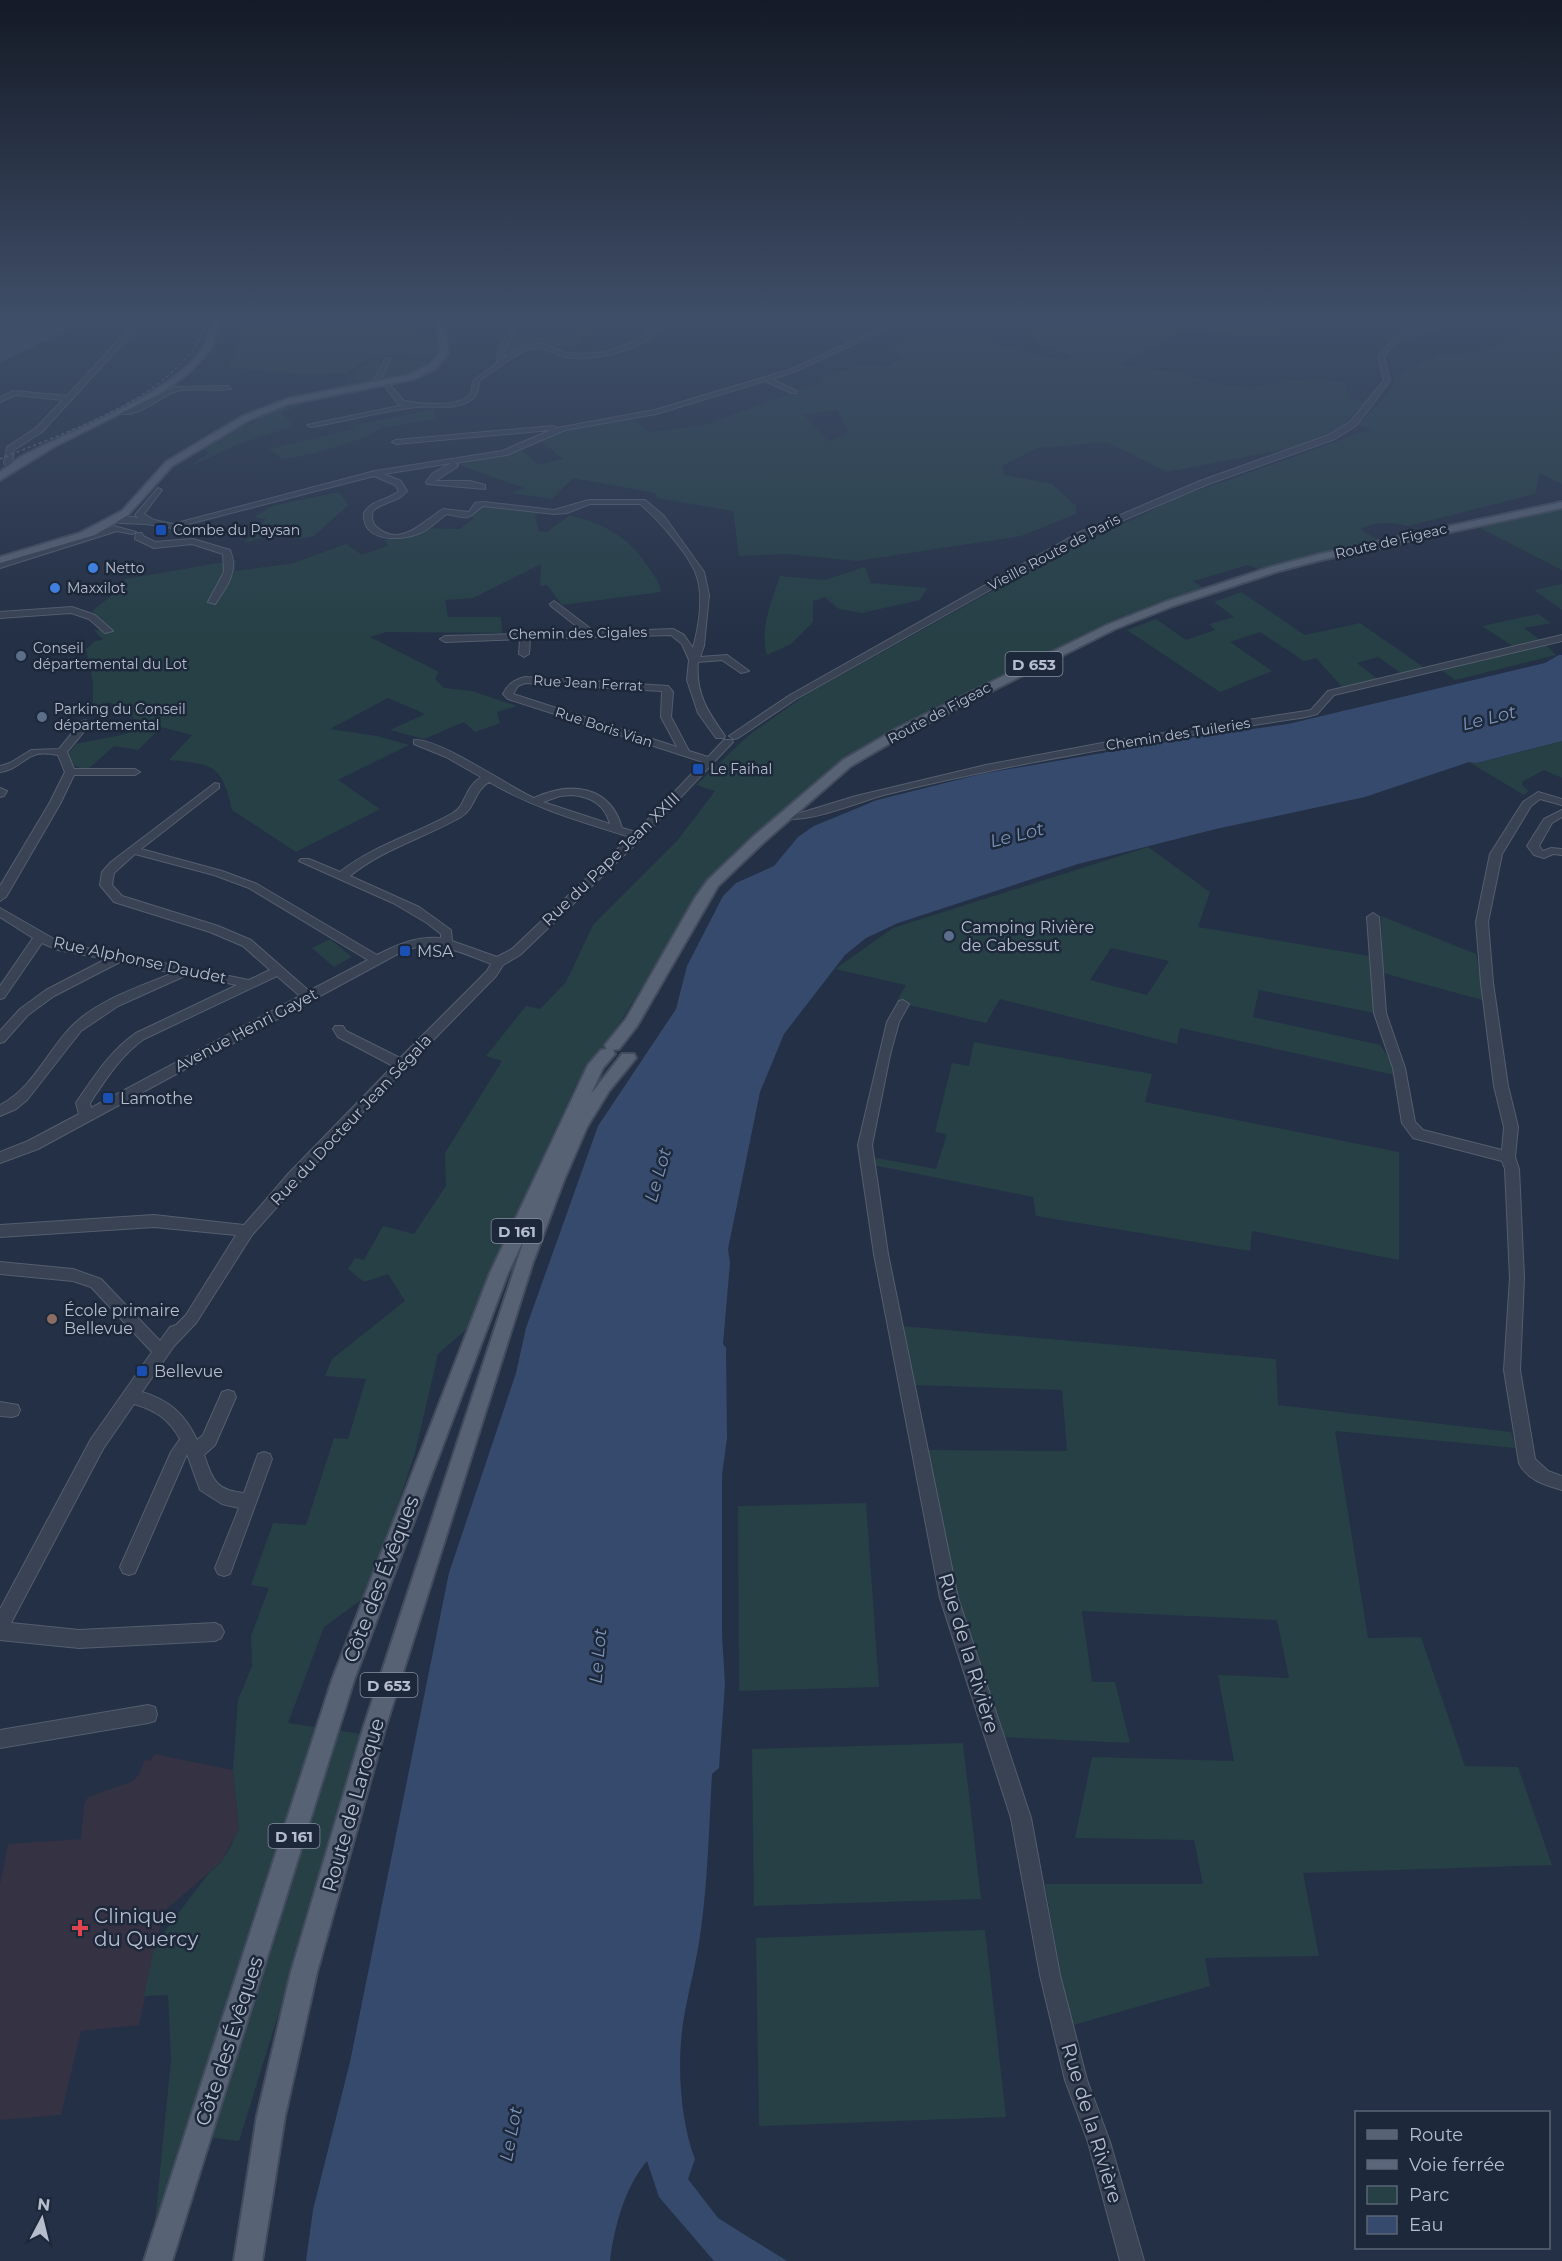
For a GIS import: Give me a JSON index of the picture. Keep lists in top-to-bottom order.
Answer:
{
  "streets": {
    "main road": [
      "Route de Figeac",
      "D 653",
      "D 161",
      "Côte des Évêques",
      "Route de Laroque"
    ],
    "street": [
      "Vieille Route de Paris",
      "Chemin des Cigales",
      "Rue Jean Ferrat",
      "Rue Boris Vian",
      "Chemin des Tuileries",
      "Rue du Pape Jean XXIII",
      "Rue Alphonse Daudet",
      "Avenue Henri Gayet",
      "Rue du Docteur Jean Ségala",
      "Rue de la Rivière"
    ]
  },
  "crossings": [
    ["Route de Figeac", "Chemin des Tuileries"],
    ["Route de Figeac", "Côte des Évêques"],
    ["Route de Figeac", "Route de Laroque"],
    ["Vieille Route de Paris", "Rue du Pape Jean XXIII"],
    ["Rue Jean Ferrat", "Rue Boris Vian"],
    ["Rue Boris Vian", "Rue du Pape Jean XXIII"],
    ["Rue du Pape Jean XXIII", "Avenue Henri Gayet"],
    ["Rue du Pape Jean XXIII", "Rue du Docteur Jean Ségala"],
    ["Avenue Henri Gayet", "Rue du Docteur Jean Ségala"],
    ["Côte des Évêques", "Route de Laroque"]
  ],
  "water": ["Le Lot"],
  "places": {
    "transit": [
      "Combe du Paysan",
      "Le Faihal",
      "MSA",
      "Lamothe",
      "Bellevue"
    ],
    "other": [
      "Netto",
      "Maxxilot",
      "Conseil départemental du Lot",
      "Parking du Conseil départemental",
      "Camping Rivière de Cabessut",
      "École primaire Bellevue"
    ],
    "health": ["Clinique du Quercy"]
  },
  "legend": [
    "Route",
    "Voie ferrée",
    "Parc",
    "Eau"
  ],
  "north": "top"
}
